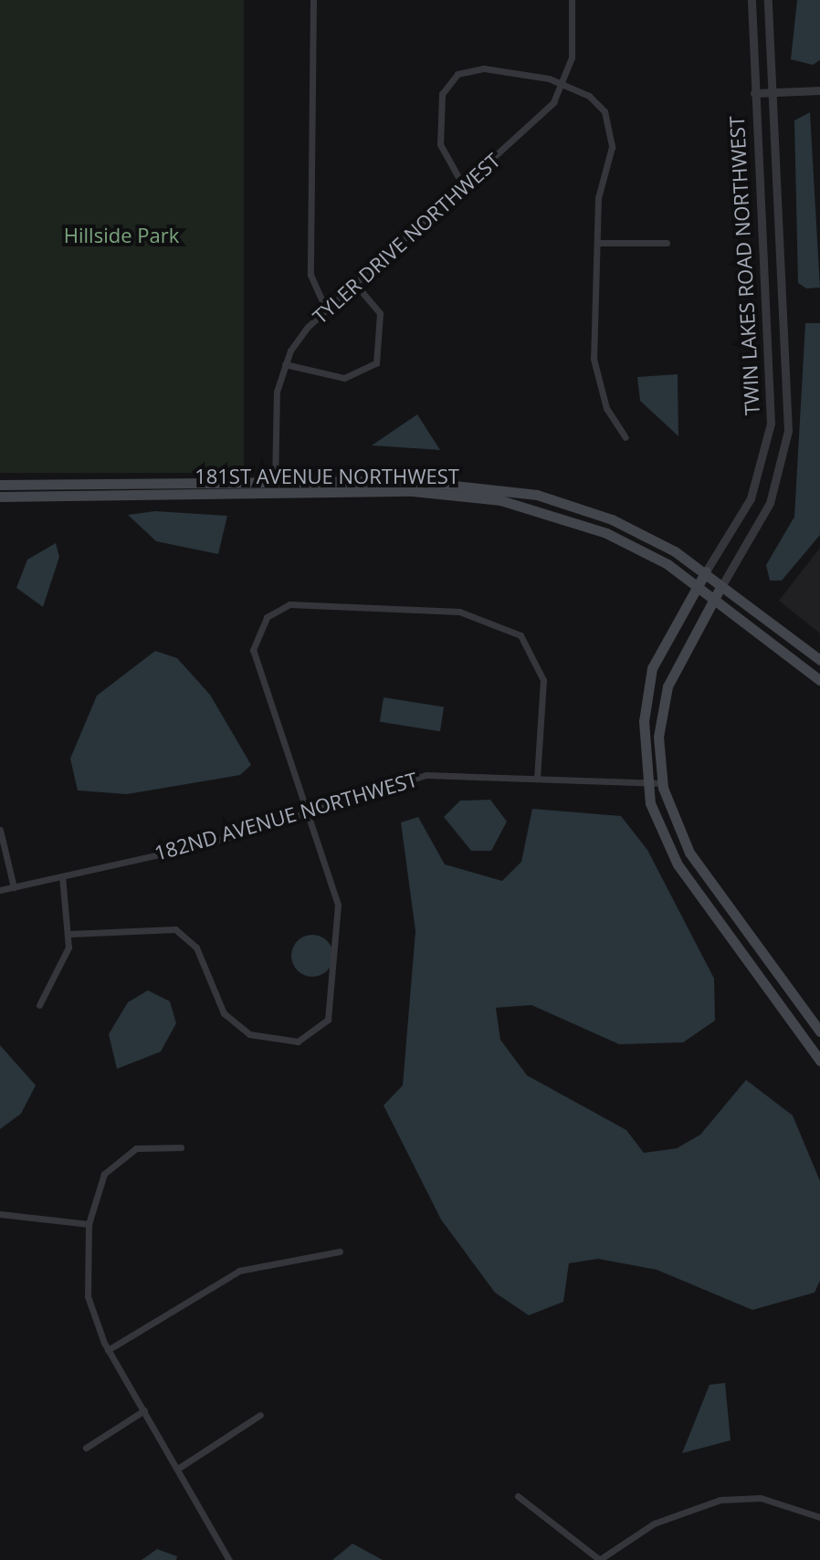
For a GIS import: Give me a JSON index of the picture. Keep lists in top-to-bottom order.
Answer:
{
  "streets": {
    "main road": ["TWIN LAKES ROAD NORTHWEST", "181ST AVENUE NORTHWEST"],
    "street": ["TYLER DRIVE NORTHWEST", "182ND AVENUE NORTHWEST"]
  },
  "crossings": [
    ["TYLER DRIVE NORTHWEST", "181ST AVENUE NORTHWEST"],
    ["TWIN LAKES ROAD NORTHWEST", "181ST AVENUE NORTHWEST"],
    ["TWIN LAKES ROAD NORTHWEST", "182ND AVENUE NORTHWEST"]
  ],
  "parks": ["Hillside Park"]
}
